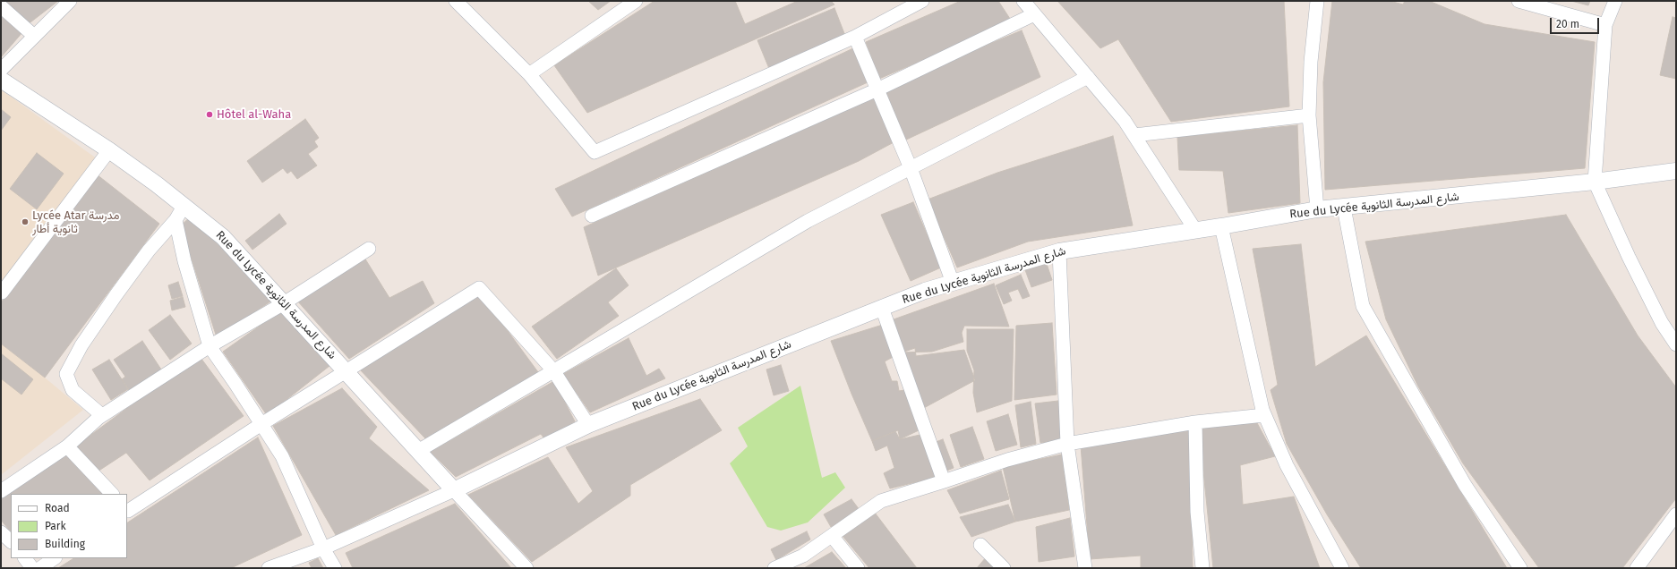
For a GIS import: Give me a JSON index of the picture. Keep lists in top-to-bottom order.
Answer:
{
  "streets": {
    "street": ["Rue du Lycée شارع المدرسة الثانوية"]
  },
  "places": ["Hôtel al-Waha", "Lycée Atar مدرسة ثانوية أطار"],
  "legend": ["Road", "Park", "Building"],
  "scale_bar": "20 m"
}
